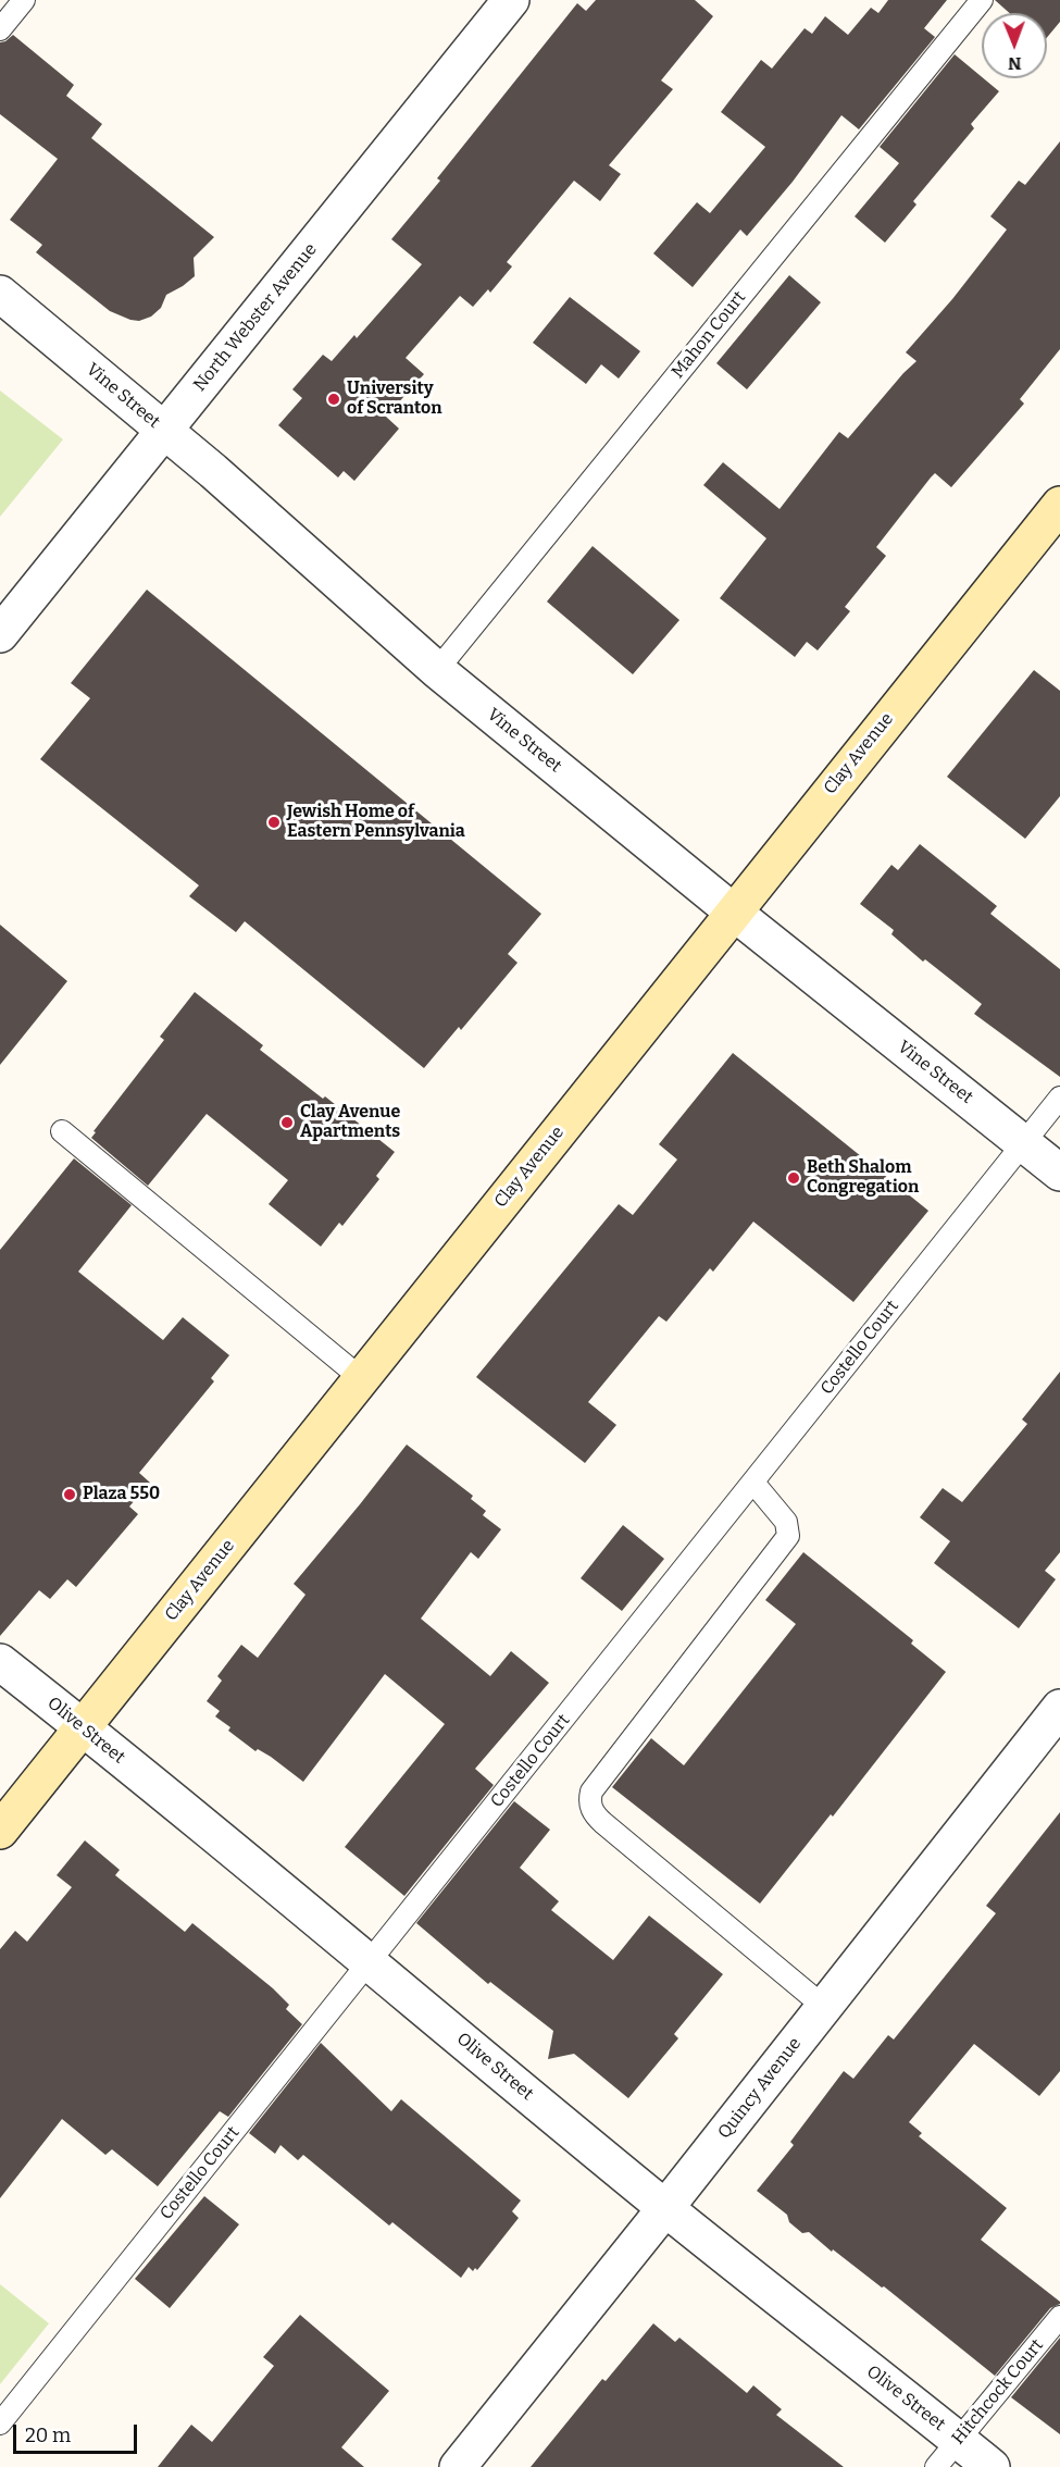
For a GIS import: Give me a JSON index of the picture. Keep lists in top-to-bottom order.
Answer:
{
  "streets": {
    "main road": ["Clay Avenue"],
    "street": [
      "North Webster Avenue",
      "Vine Street",
      "Olive Street",
      "Quincy Avenue"
    ],
    "lane": ["Mahon Court", "Costello Court", "Hitchcock Court"]
  },
  "crossings": [
    ["North Webster Avenue", "Vine Street"],
    ["Mahon Court", "Vine Street"],
    ["Vine Street", "Clay Avenue"],
    ["Vine Street", "Costello Court"],
    ["Clay Avenue", "Olive Street"],
    ["Costello Court", "Olive Street"],
    ["Olive Street", "Quincy Avenue"],
    ["Olive Street", "Hitchcock Court"]
  ],
  "places": [
    "University of Scranton",
    "Jewish Home of Eastern Pennsylvania",
    "Clay Avenue Apartments",
    "Beth Shalom Congregation",
    "Plaza 550"
  ],
  "scale_bar": "20 m",
  "north": "bottom"
}
